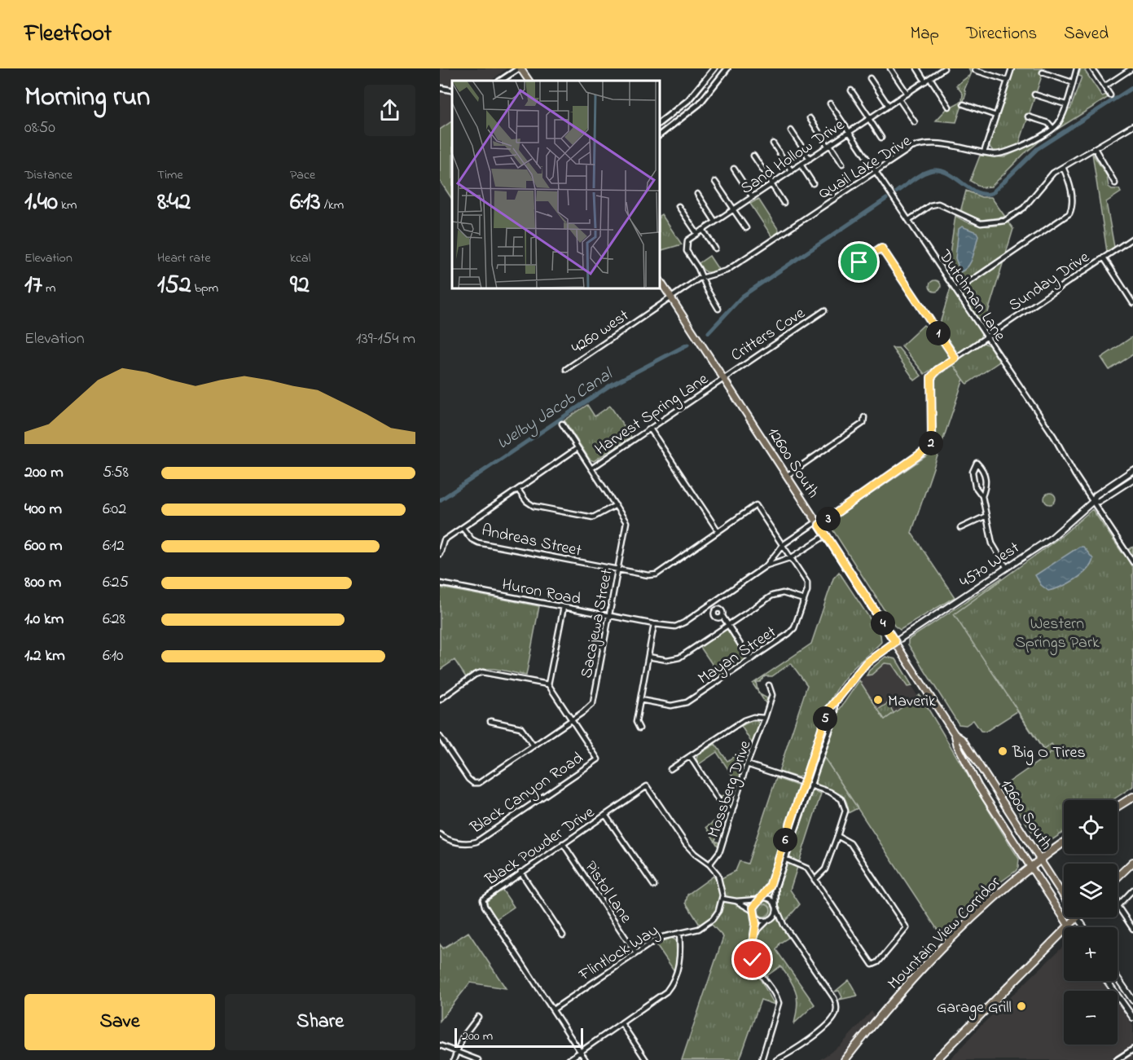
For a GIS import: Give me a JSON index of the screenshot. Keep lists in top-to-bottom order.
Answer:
{
  "streets": {
    "highway": ["Mountain View Corridor"],
    "main road": ["12600 South", "4570 West"],
    "street": [
      "Sand Hollow Drive",
      "Quail Lake Drive",
      "Sunday Drive",
      "Dutchman Lane",
      "4260 west",
      "Critters Cove",
      "Harvest Spring Lane",
      "Andreas Street",
      "Huron Road",
      "Sacajewa Street",
      "Mayan Street",
      "Mossberg Drive",
      "Black Canyon Road",
      "Black Powder Drive",
      "Pistol Lane",
      "Flintlock Way"
    ]
  },
  "crossings": [
    ["Sand Hollow Drive", "Quail Lake Drive"],
    ["Sand Hollow Drive", "Dutchman Lane"],
    ["Quail Lake Drive", "Dutchman Lane"],
    ["Quail Lake Drive", "4260 west"],
    ["Quail Lake Drive", "12600 South"],
    ["Sunday Drive", "Dutchman Lane"],
    ["Sunday Drive", "12600 South"],
    ["Sunday Drive", "Huron Road"],
    ["Dutchman Lane", "4570 West"],
    ["4260 west", "12600 South"],
    ["Critters Cove", "Harvest Spring Lane"],
    ["Critters Cove", "12600 South"],
    ["Harvest Spring Lane", "12600 South"],
    ["Harvest Spring Lane", "Sacajewa Street"],
    ["12600 South", "4570 West"],
    ["12600 South", "Huron Road"],
    ["12600 South", "Mountain View Corridor"],
    ["Andreas Street", "Sacajewa Street"],
    ["Andreas Street", "Mayan Street"],
    ["Huron Road", "Sacajewa Street"],
    ["Huron Road", "Mayan Street"],
    ["Sacajewa Street", "Black Canyon Road"],
    ["Mossberg Drive", "Black Powder Drive"],
    ["Black Powder Drive", "Pistol Lane"],
    ["Black Powder Drive", "Flintlock Way"],
    ["Pistol Lane", "Flintlock Way"]
  ],
  "water": ["Welby Jacob Canal"],
  "parks": ["Western Springs Park"],
  "places": ["Maverik", "Big O Tires", "Garage Grill"],
  "scale_bar": "200 m",
  "page": {
    "header": "Fleetfoot",
    "nav": ["Map", "Directions", "Saved"],
    "heading": ["Morning run", "08:50"],
    "stats": [
      ["Distance", "1.40 km"],
      ["Time", "8:42"],
      ["Pace", "6:13 /km"],
      ["Elevation", "17 m"],
      ["Heart rate", "152 bpm"],
      ["kcal", "92"]
    ],
    "chart": ["Elevation", "139–154 m"],
    "pins": [
      "1",
      "2",
      "3",
      "4",
      "5",
      "6"
    ],
    "list": [
      {
        "name": "200 m",
        "note": "5:58"
      },
      {
        "name": "400 m",
        "note": "6:02"
      },
      {
        "name": "600 m",
        "note": "6:12"
      },
      {
        "name": "800 m",
        "note": "6:25"
      },
      {
        "name": "1.0 km",
        "note": "6:28"
      },
      {
        "name": "1.2 km",
        "note": "6:10"
      }
    ],
    "map_buttons": ["+", "−"],
    "buttons": ["Save", "Share"],
    "scale": "200 m"
  }
}
